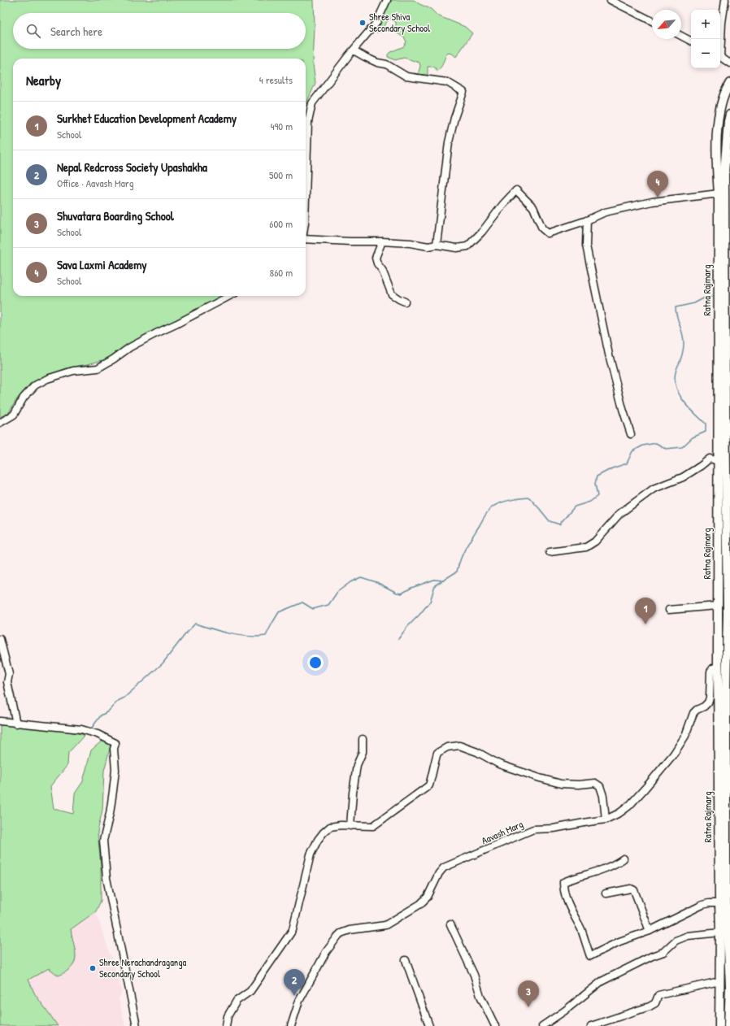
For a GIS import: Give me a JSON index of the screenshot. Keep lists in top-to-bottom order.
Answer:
{
  "streets": {
    "main road": ["Ratna Rajmarg"],
    "street": ["Aavash Marg"]
  },
  "crossings": [
    ["Ratna Rajmarg", "Aavash Marg"]
  ],
  "places": ["Shree Shiva Secondary School", "Shree Nerachandraganga Secondary School"],
  "north": "bottom left",
  "page": {
    "map_buttons": ["+", "−"],
    "search": "Search here",
    "heading": ["Nearby", "4 results"],
    "list": [
      {
        "mark": "1",
        "name": "Surkhet Education Development Academy",
        "note": "School",
        "value": "490 m"
      },
      {
        "mark": "2",
        "name": "Nepal Redcross Society Upashakha",
        "note": "Office · Aavash Marg",
        "value": "500 m"
      },
      {
        "mark": "3",
        "name": "Shuvatara Boarding School",
        "note": "School",
        "value": "600 m"
      },
      {
        "mark": "4",
        "name": "Sava Laxmi Academy",
        "note": "School",
        "value": "860 m"
      }
    ],
    "pins": [
      "4",
      "1",
      "2",
      "3"
    ]
  }
}
